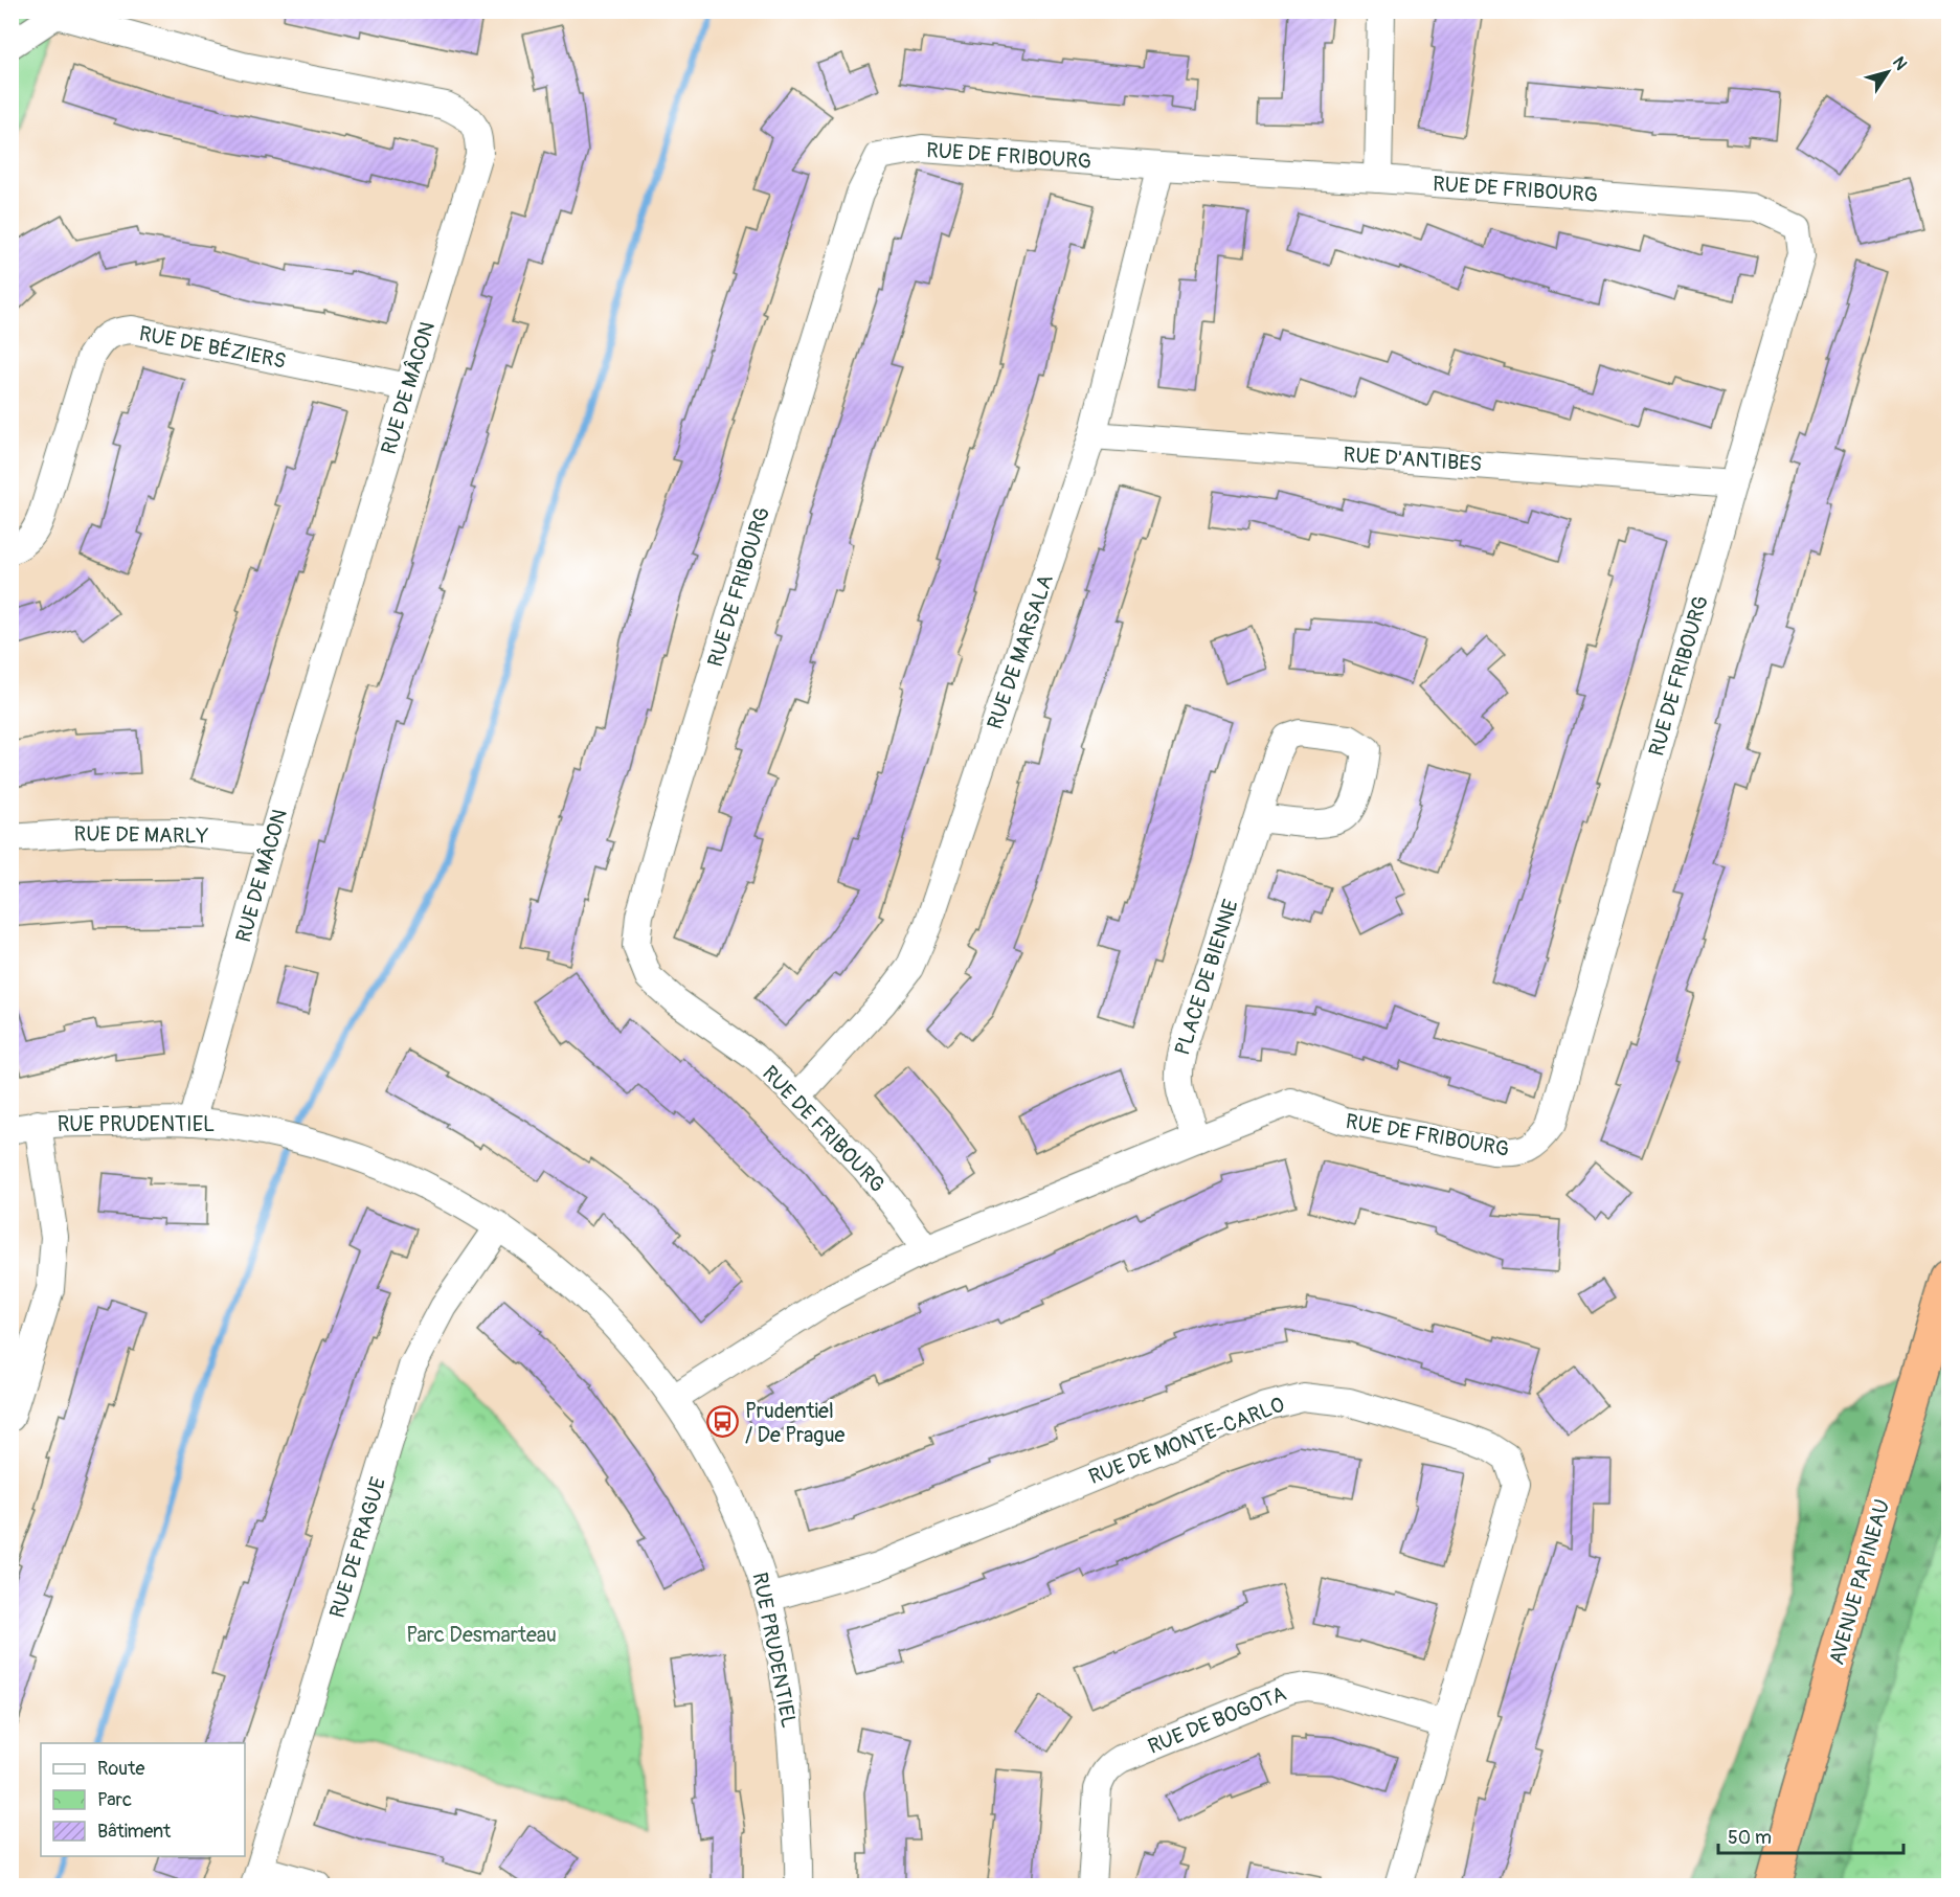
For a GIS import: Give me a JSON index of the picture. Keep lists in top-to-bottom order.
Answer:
{
  "streets": {
    "highway": ["AVENUE PAPINEAU"],
    "street": [
      "RUE DE FRIBOURG",
      "RUE DE BÉZIERS",
      "RUE DE MÂCON",
      "RUE D'ANTIBES",
      "RUE DE MARSALA",
      "RUE DE MARLY",
      "PLACE DE BIENNE",
      "RUE PRUDENTIEL",
      "RUE DE MONTE-CARLO",
      "RUE DE PRAGUE",
      "RUE DE BOGOTA"
    ]
  },
  "crossings": [
    ["RUE DE FRIBOURG", "RUE D'ANTIBES"],
    ["RUE DE FRIBOURG", "RUE DE MARSALA"],
    ["RUE DE FRIBOURG", "PLACE DE BIENNE"],
    ["RUE DE FRIBOURG", "RUE PRUDENTIEL"],
    ["RUE DE BÉZIERS", "RUE DE MÂCON"],
    ["RUE DE MÂCON", "RUE DE MARLY"],
    ["RUE DE MÂCON", "RUE PRUDENTIEL"],
    ["RUE D'ANTIBES", "RUE DE MARSALA"],
    ["RUE PRUDENTIEL", "RUE DE MONTE-CARLO"],
    ["RUE PRUDENTIEL", "RUE DE PRAGUE"],
    ["RUE DE MONTE-CARLO", "RUE DE BOGOTA"]
  ],
  "parks": ["Parc Desmarteau"],
  "places": {
    "bus stop": ["Prudentiel / De Prague"]
  },
  "legend": ["Route", "Parc", "Bâtiment"],
  "scale_bar": "50 m",
  "north": "top right"
}
